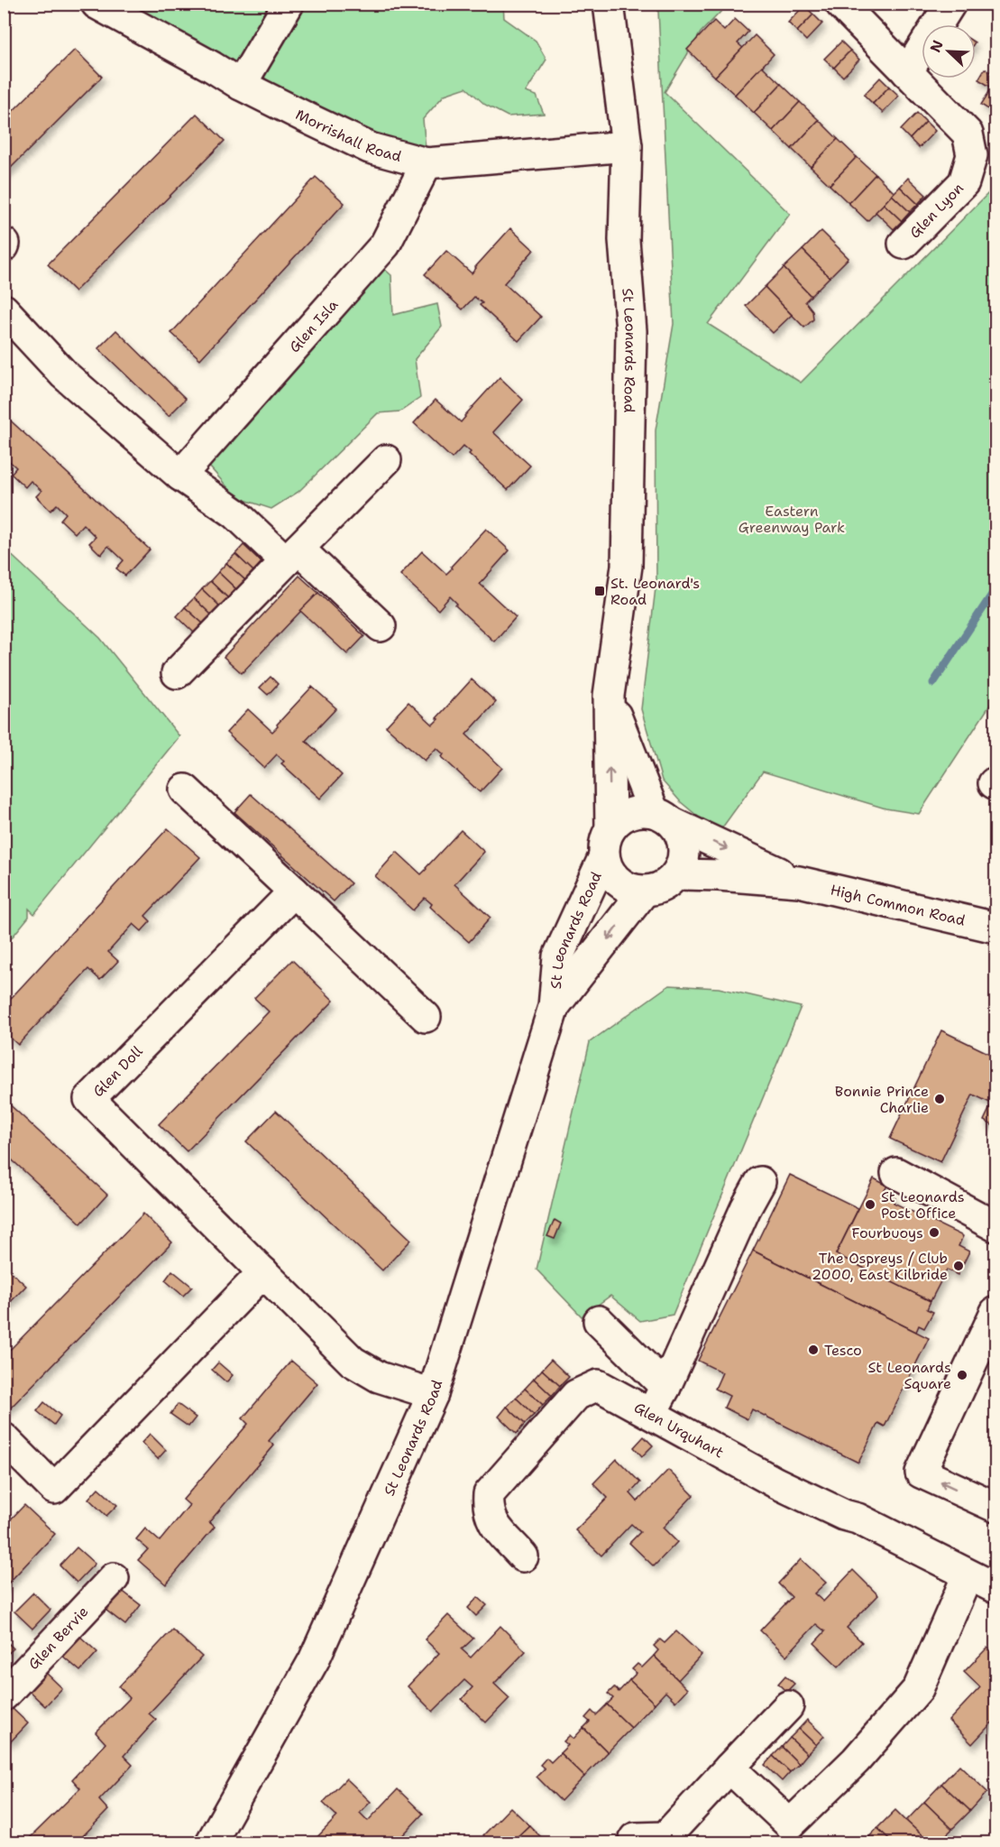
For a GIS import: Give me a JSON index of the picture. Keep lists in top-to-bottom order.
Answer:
{
  "streets": {
    "street": [
      "Morrishall Road",
      "Glen Lyon",
      "Glen Isla",
      "St Leonards Road",
      "High Common Road",
      "Glen Doll",
      "Glen Urquhart",
      "Glen Bervie"
    ]
  },
  "crossings": [
    ["Morrishall Road", "Glen Isla"],
    ["Morrishall Road", "St Leonards Road"],
    ["St Leonards Road", "High Common Road"],
    ["St Leonards Road", "Glen Doll"]
  ],
  "parks": ["Eastern Greenway Park"],
  "places": {
    "transit": ["St. Leonard's Road"],
    "other": [
      "Bonnie Prince Charlie",
      "St Leonards Post Office",
      "Fourbuoys",
      "The Ospreys / Club 2000, East Kilbride",
      "Tesco",
      "St Leonards Square"
    ]
  },
  "north": "top left"
}
